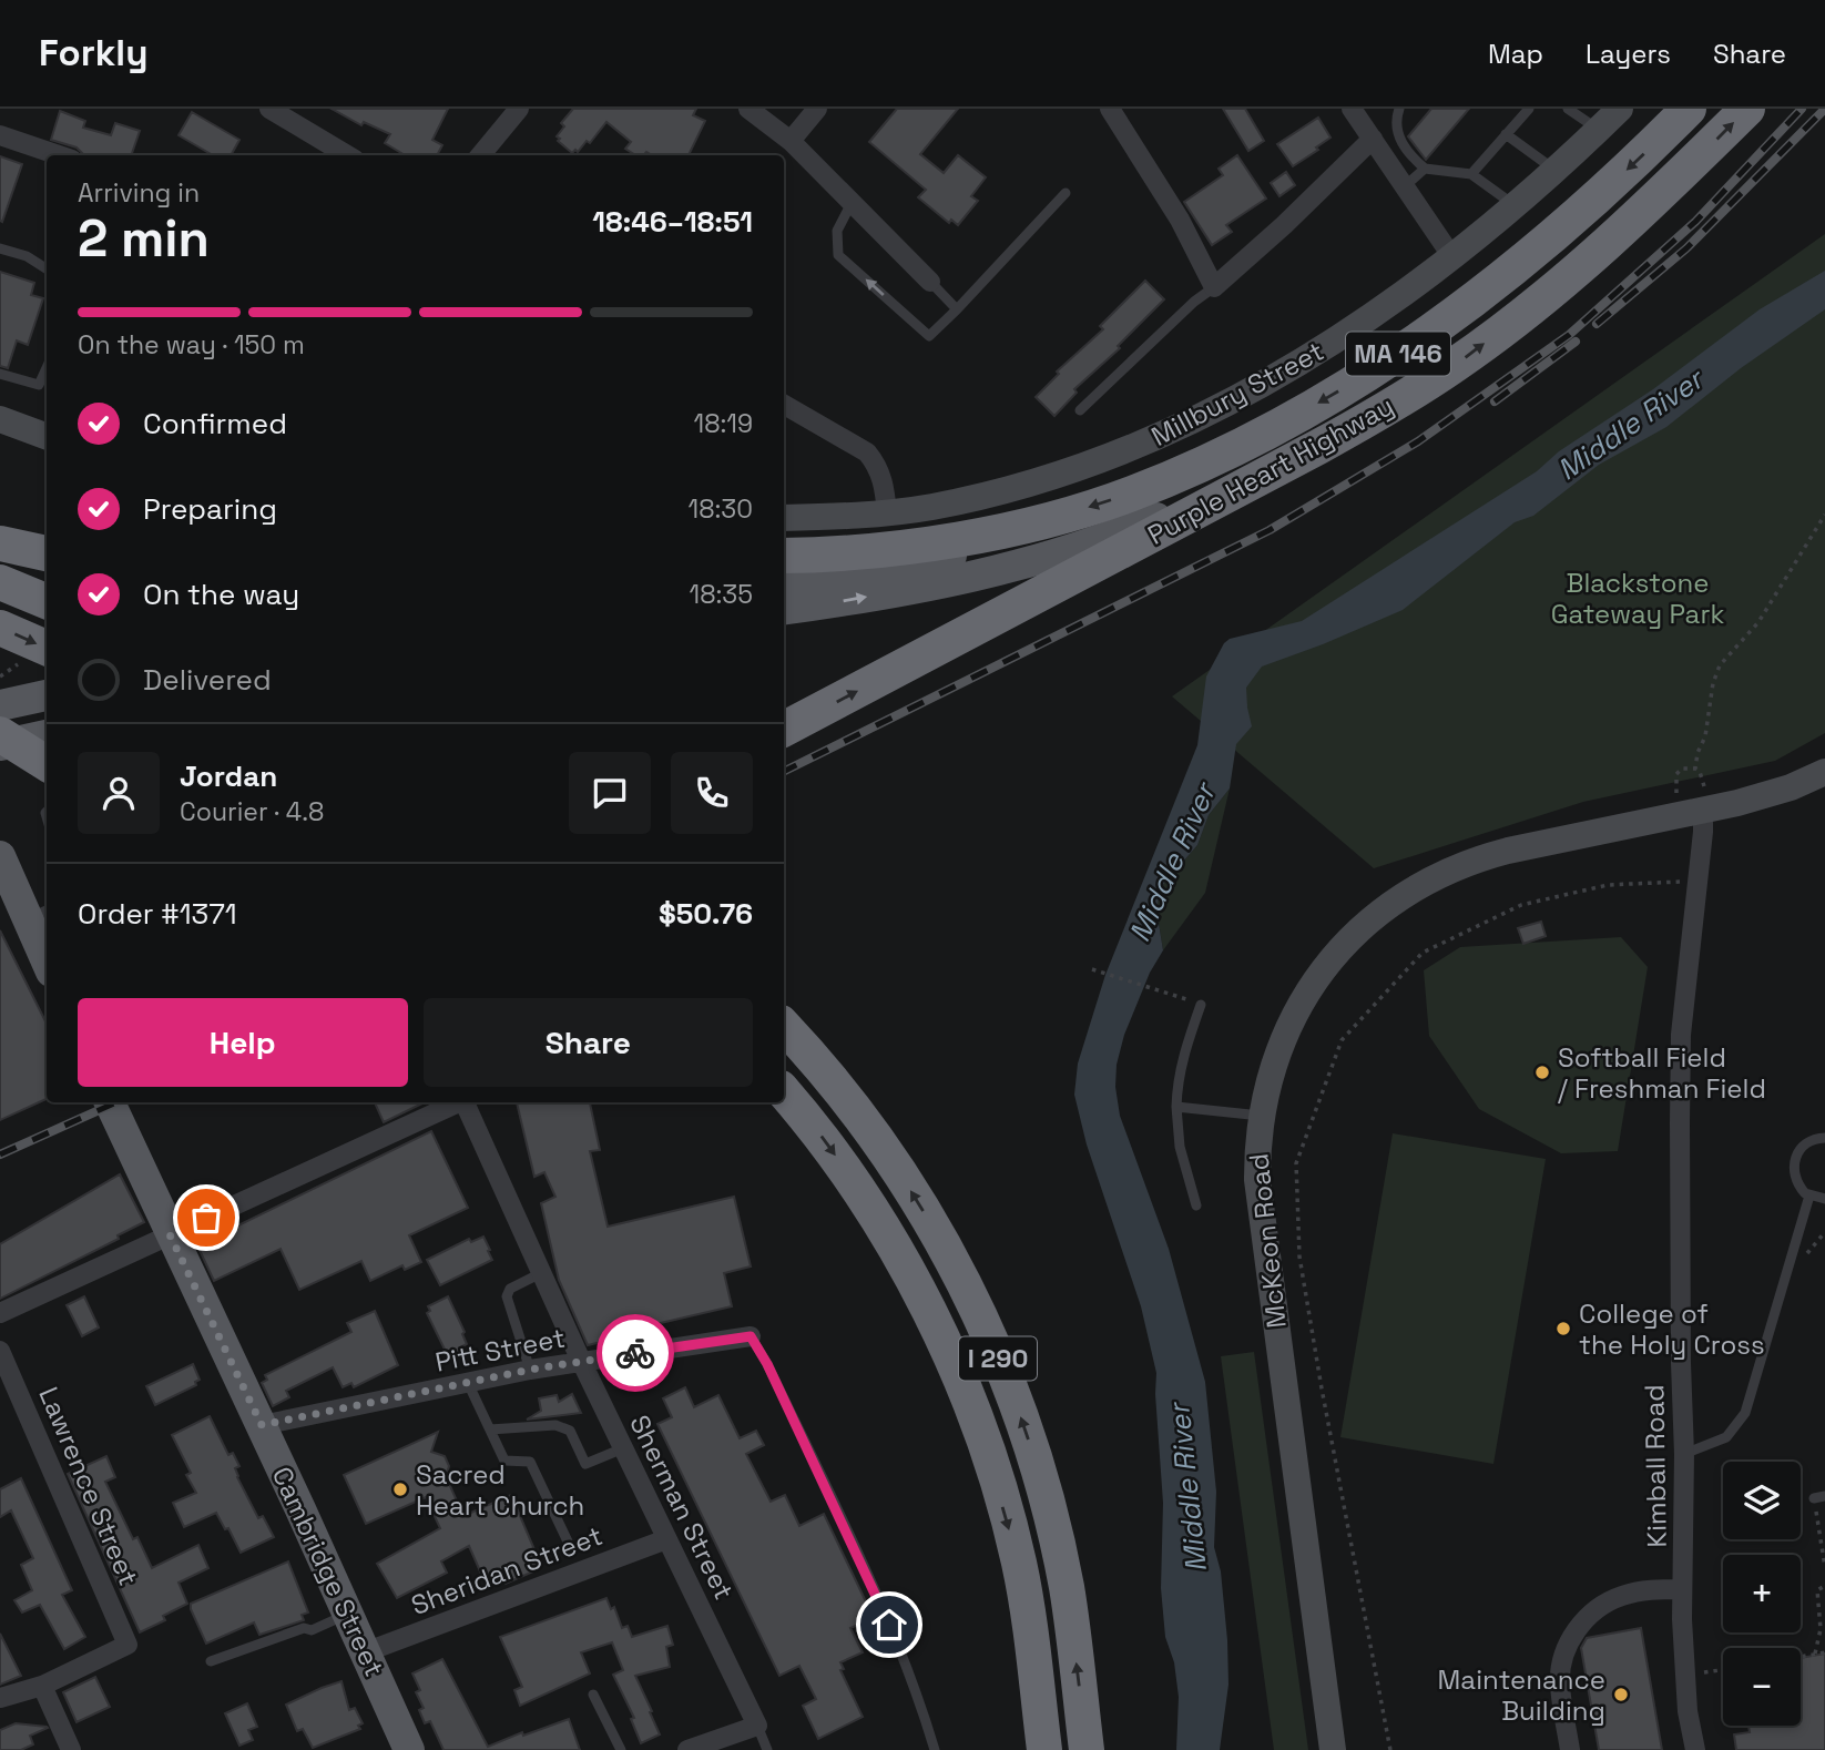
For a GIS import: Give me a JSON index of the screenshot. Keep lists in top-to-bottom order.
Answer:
{
  "streets": {
    "highway": ["MA 146", "Purple Heart Highway", "I 290"],
    "main road": ["Millbury Street", "McKeon Road", "Cambridge Street"],
    "street": [
      "Pitt Street",
      "Kimball Road",
      "Lawrence Street",
      "Sherman Street",
      "Sheridan Street"
    ]
  },
  "crossings": [
    ["McKeon Road", "Kimball Road"],
    ["Pitt Street", "Sherman Street"],
    ["Pitt Street", "Cambridge Street"],
    ["Sherman Street", "Sheridan Street"],
    ["Sheridan Street", "Cambridge Street"]
  ],
  "water": ["Middle River"],
  "parks": ["Blackstone Gateway Park"],
  "places": [
    "Softball Field / Freshman Field",
    "College of the Holy Cross",
    "Sacred Heart Church",
    "Maintenance Building"
  ],
  "page": {
    "header": "Forkly",
    "nav": ["Map", "Layers", "Share"],
    "heading": ["2 min", "Arriving in", "18:46–18:51"],
    "panel": [
      "Jordan",
      "Courier · 4.8",
      "Order #1371",
      "$50.76"
    ],
    "bar": "On the way · 150 m",
    "list": [
      ["Confirmed", "18:19"],
      ["Preparing", "18:30"],
      ["On the way", "18:35"],
      "Delivered"
    ],
    "buttons": ["Help", "Share"],
    "map_buttons": ["+", "−"]
  }
}
